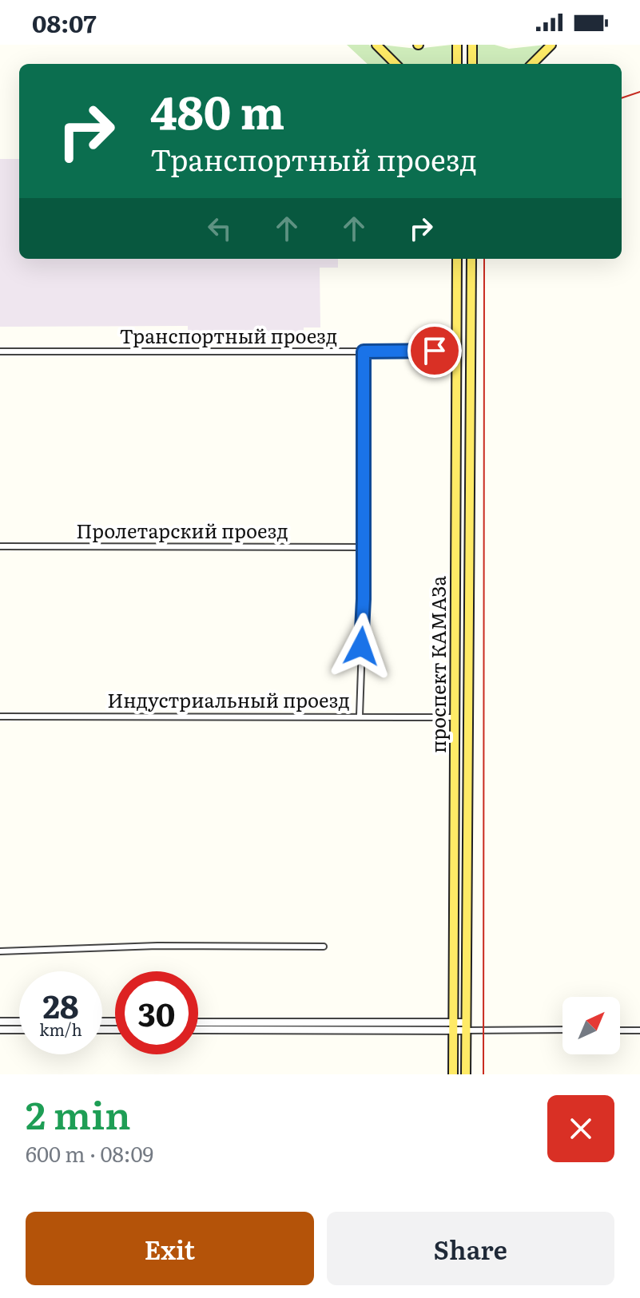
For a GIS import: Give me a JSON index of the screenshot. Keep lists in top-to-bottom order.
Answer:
{
  "streets": {
    "main road": ["проспект КАМАЗа"],
    "street": ["Транспортный проезд", "Пролетарский проезд", "Индустриальный проезд"]
  },
  "crossings": [
    ["Транспортный проезд", "проспект КАМАЗа"],
    ["проспект КАМАЗа", "Индустриальный проезд"]
  ],
  "north": "top right",
  "page": {
    "status": "08:07",
    "turn": ["480 m", "Транспортный проезд"],
    "speed": "28 km/h",
    "limit": "30",
    "heading": ["2 min", "600 m · 08:09"],
    "buttons": ["Exit", "Share"]
  }
}
